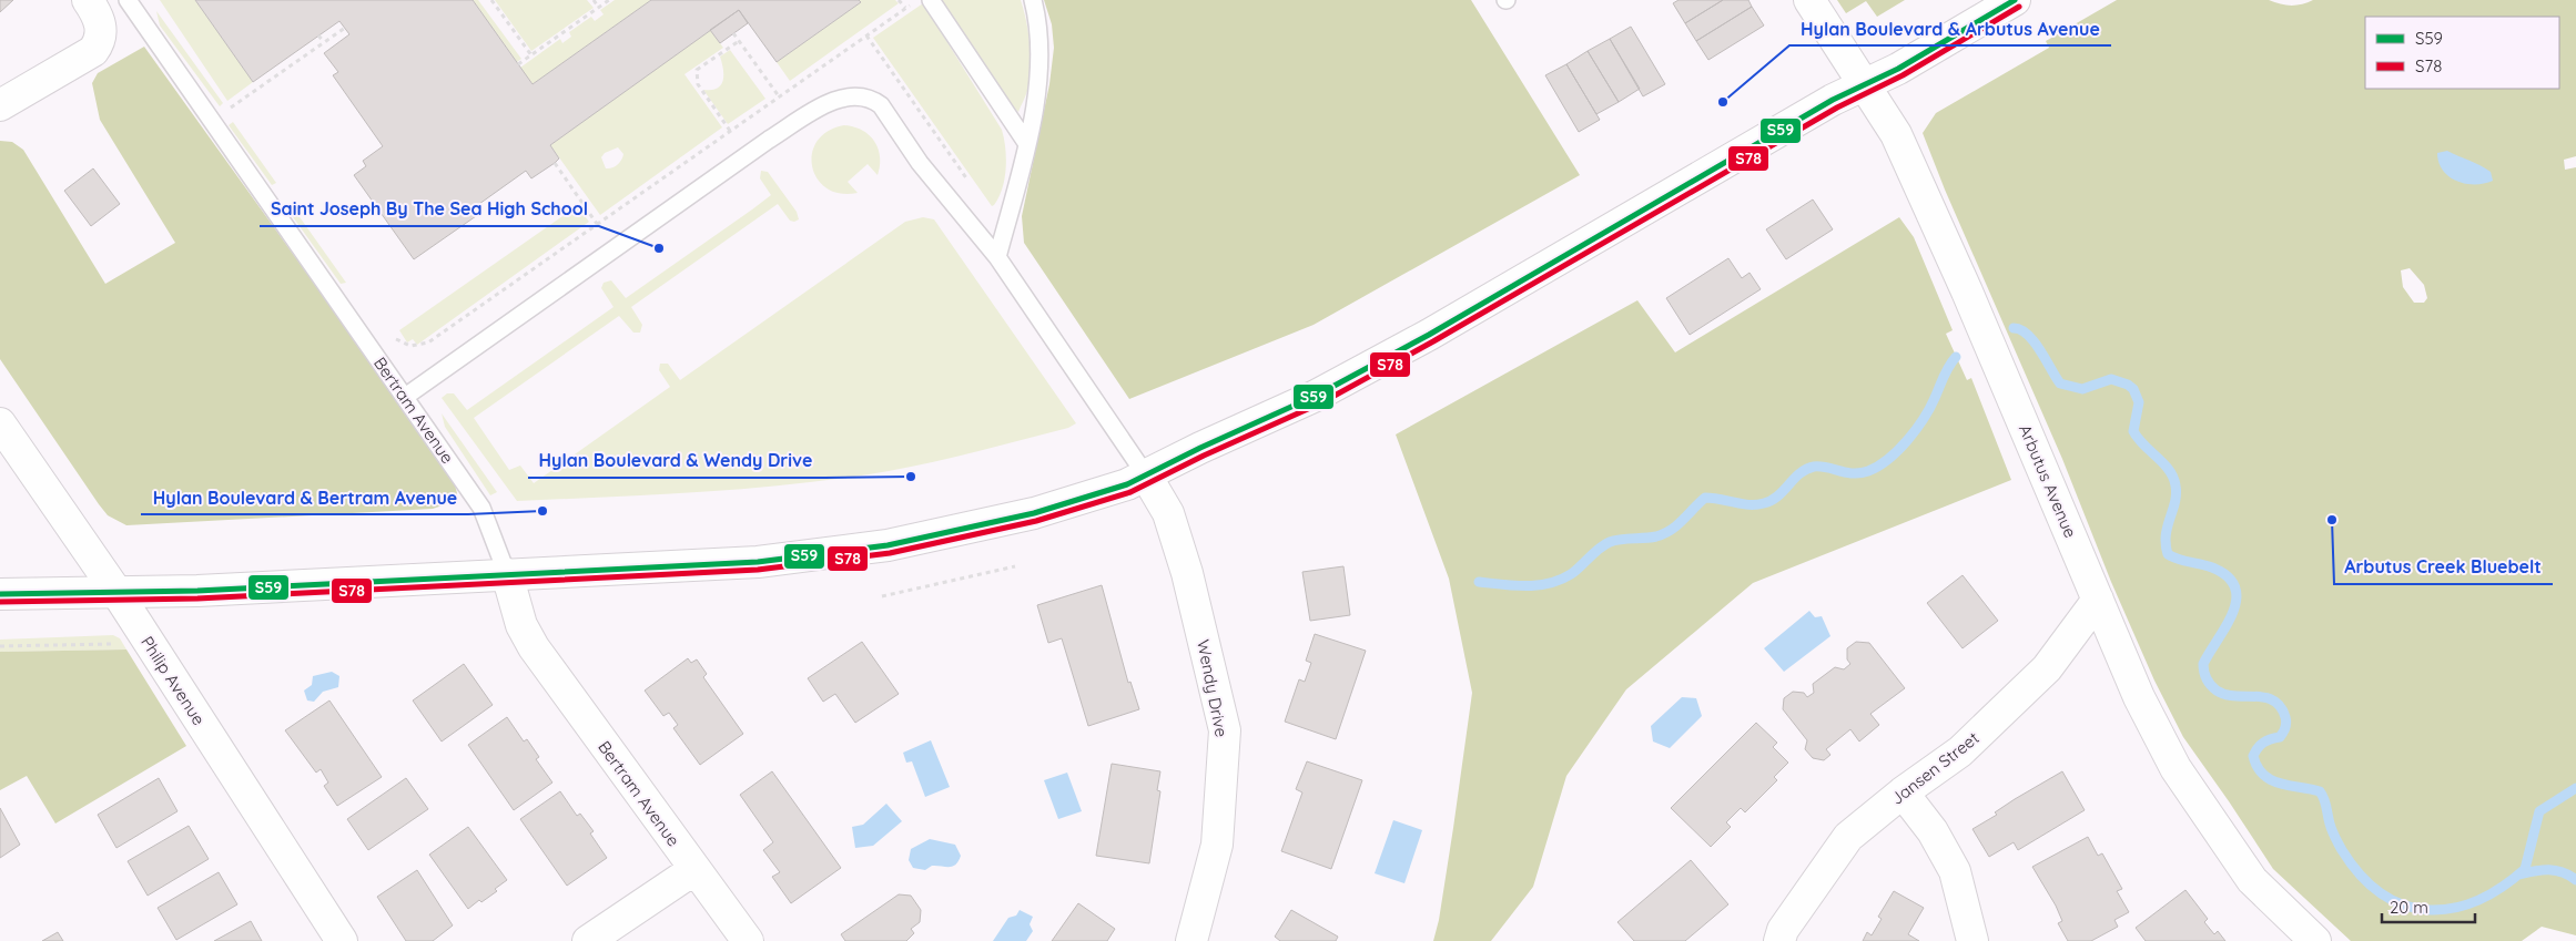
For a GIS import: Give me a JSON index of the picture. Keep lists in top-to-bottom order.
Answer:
{
  "streets": {
    "street": [
      "Bertram Avenue",
      "Arbutus Avenue",
      "Philip Avenue",
      "Wendy Drive",
      "Jansen Street"
    ]
  },
  "crossings": [
    ["Arbutus Avenue", "Jansen Street"]
  ],
  "places": [
    "Hylan Boulevard & Arbutus Avenue",
    "Saint Joseph By The Sea High School",
    "Hylan Boulevard & Wendy Drive",
    "Hylan Boulevard & Bertram Avenue",
    "Arbutus Creek Bluebelt"
  ],
  "lines": ["transit line S59", "transit line S78"],
  "legend": ["S59", "S78"],
  "scale_bar": "20 m"
}
